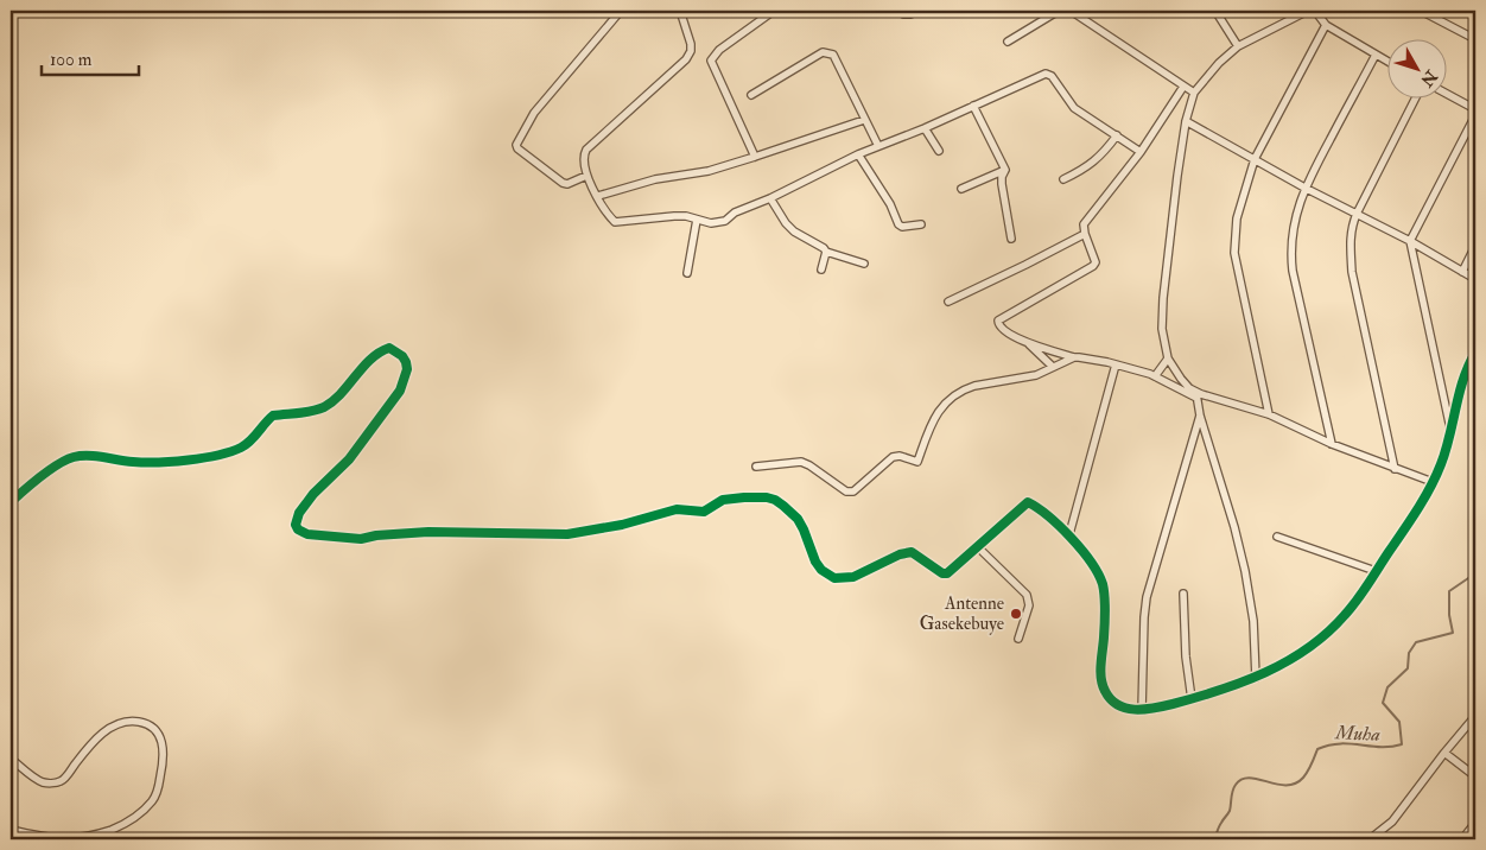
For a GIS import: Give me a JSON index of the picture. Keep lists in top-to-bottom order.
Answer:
{
  "water": ["Muha"],
  "places": ["Antenne Gasekebuye"],
  "scale_bar": "100 m",
  "north": "bottom right"
}
